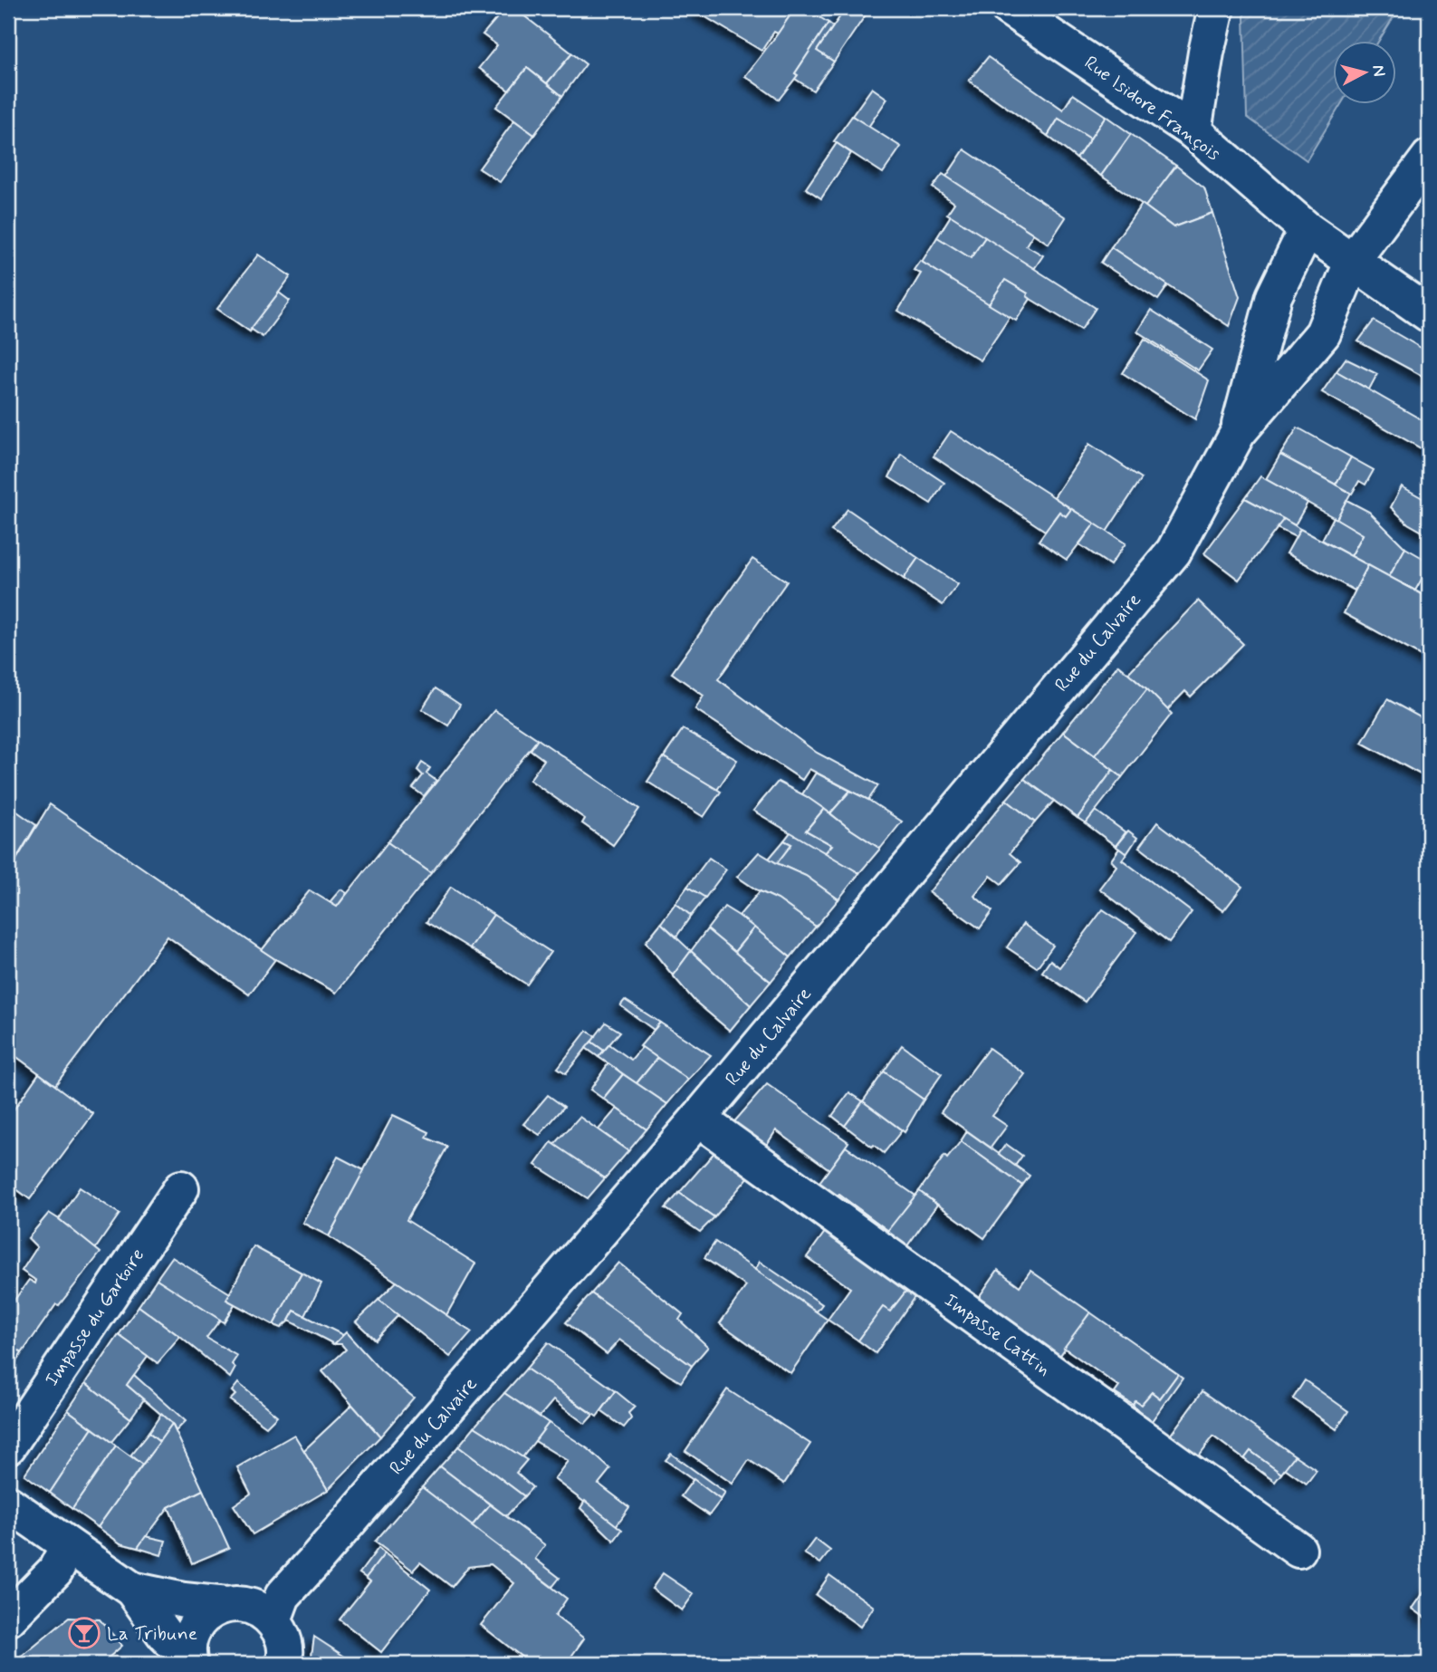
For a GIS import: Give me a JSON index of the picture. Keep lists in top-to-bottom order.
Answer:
{
  "streets": {
    "street": [
      "Rue Isidore François",
      "Rue du Calvaire",
      "Impasse du Gartoire",
      "Impasse Cattin"
    ]
  },
  "crossings": [
    ["Rue Isidore François", "Rue du Calvaire"],
    ["Rue du Calvaire", "Impasse Cattin"]
  ],
  "places": {
    "bar": ["La Tribune"]
  },
  "north": "right"
}
